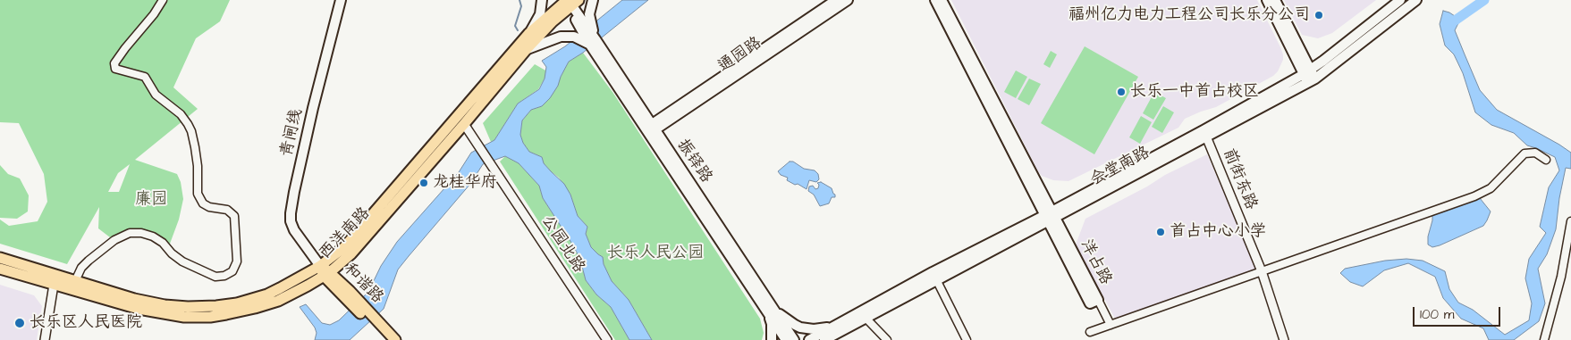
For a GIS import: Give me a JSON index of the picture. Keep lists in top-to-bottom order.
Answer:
{
  "streets": {
    "main road": [
      "通园路",
      "青闸线",
      "振铎路",
      "会堂南路",
      "西洋南路",
      "洋占路",
      "和谐路"
    ],
    "street": ["前街东路", "公园北路"]
  },
  "crossings": [
    ["通园路", "振铎路"],
    ["青闸线", "西洋南路"],
    ["青闸线", "和谐路"],
    ["振铎路", "西洋南路"],
    ["会堂南路", "前街东路"],
    ["会堂南路", "洋占路"],
    ["西洋南路", "公园北路"],
    ["西洋南路", "和谐路"]
  ],
  "parks": ["廉园", "长乐人民公园"],
  "places": [
    "福州亿力电力工程公司长乐分公司",
    "长乐一中首占校区",
    "龙桂华府",
    "首占中心小学",
    "长乐区人民医院"
  ],
  "scale_bar": "100 m"
}
